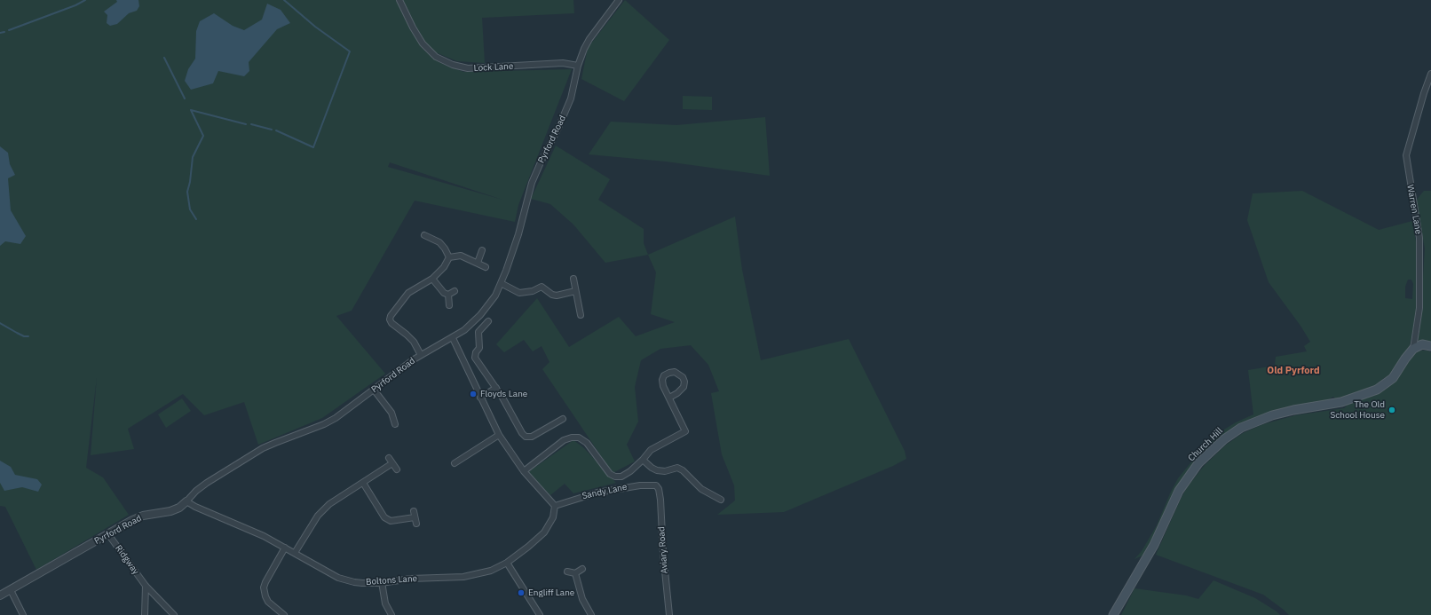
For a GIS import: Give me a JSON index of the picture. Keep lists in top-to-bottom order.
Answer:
{
  "streets": {
    "main road": ["Church Hill"],
    "street": [
      "Lock Lane",
      "Pyrford Road",
      "Warren Lane",
      "Sandy Lane",
      "Aviary Road",
      "Ridgway",
      "Boltons Lane"
    ]
  },
  "crossings": [
    ["Lock Lane", "Pyrford Road"],
    ["Pyrford Road", "Ridgway"],
    ["Pyrford Road", "Boltons Lane"],
    ["Warren Lane", "Church Hill"],
    ["Sandy Lane", "Aviary Road"],
    ["Sandy Lane", "Boltons Lane"]
  ],
  "districts": ["Old Pyrford"],
  "places": ["Floyds Lane", "The Old School House", "Engliff Lane"]
}
